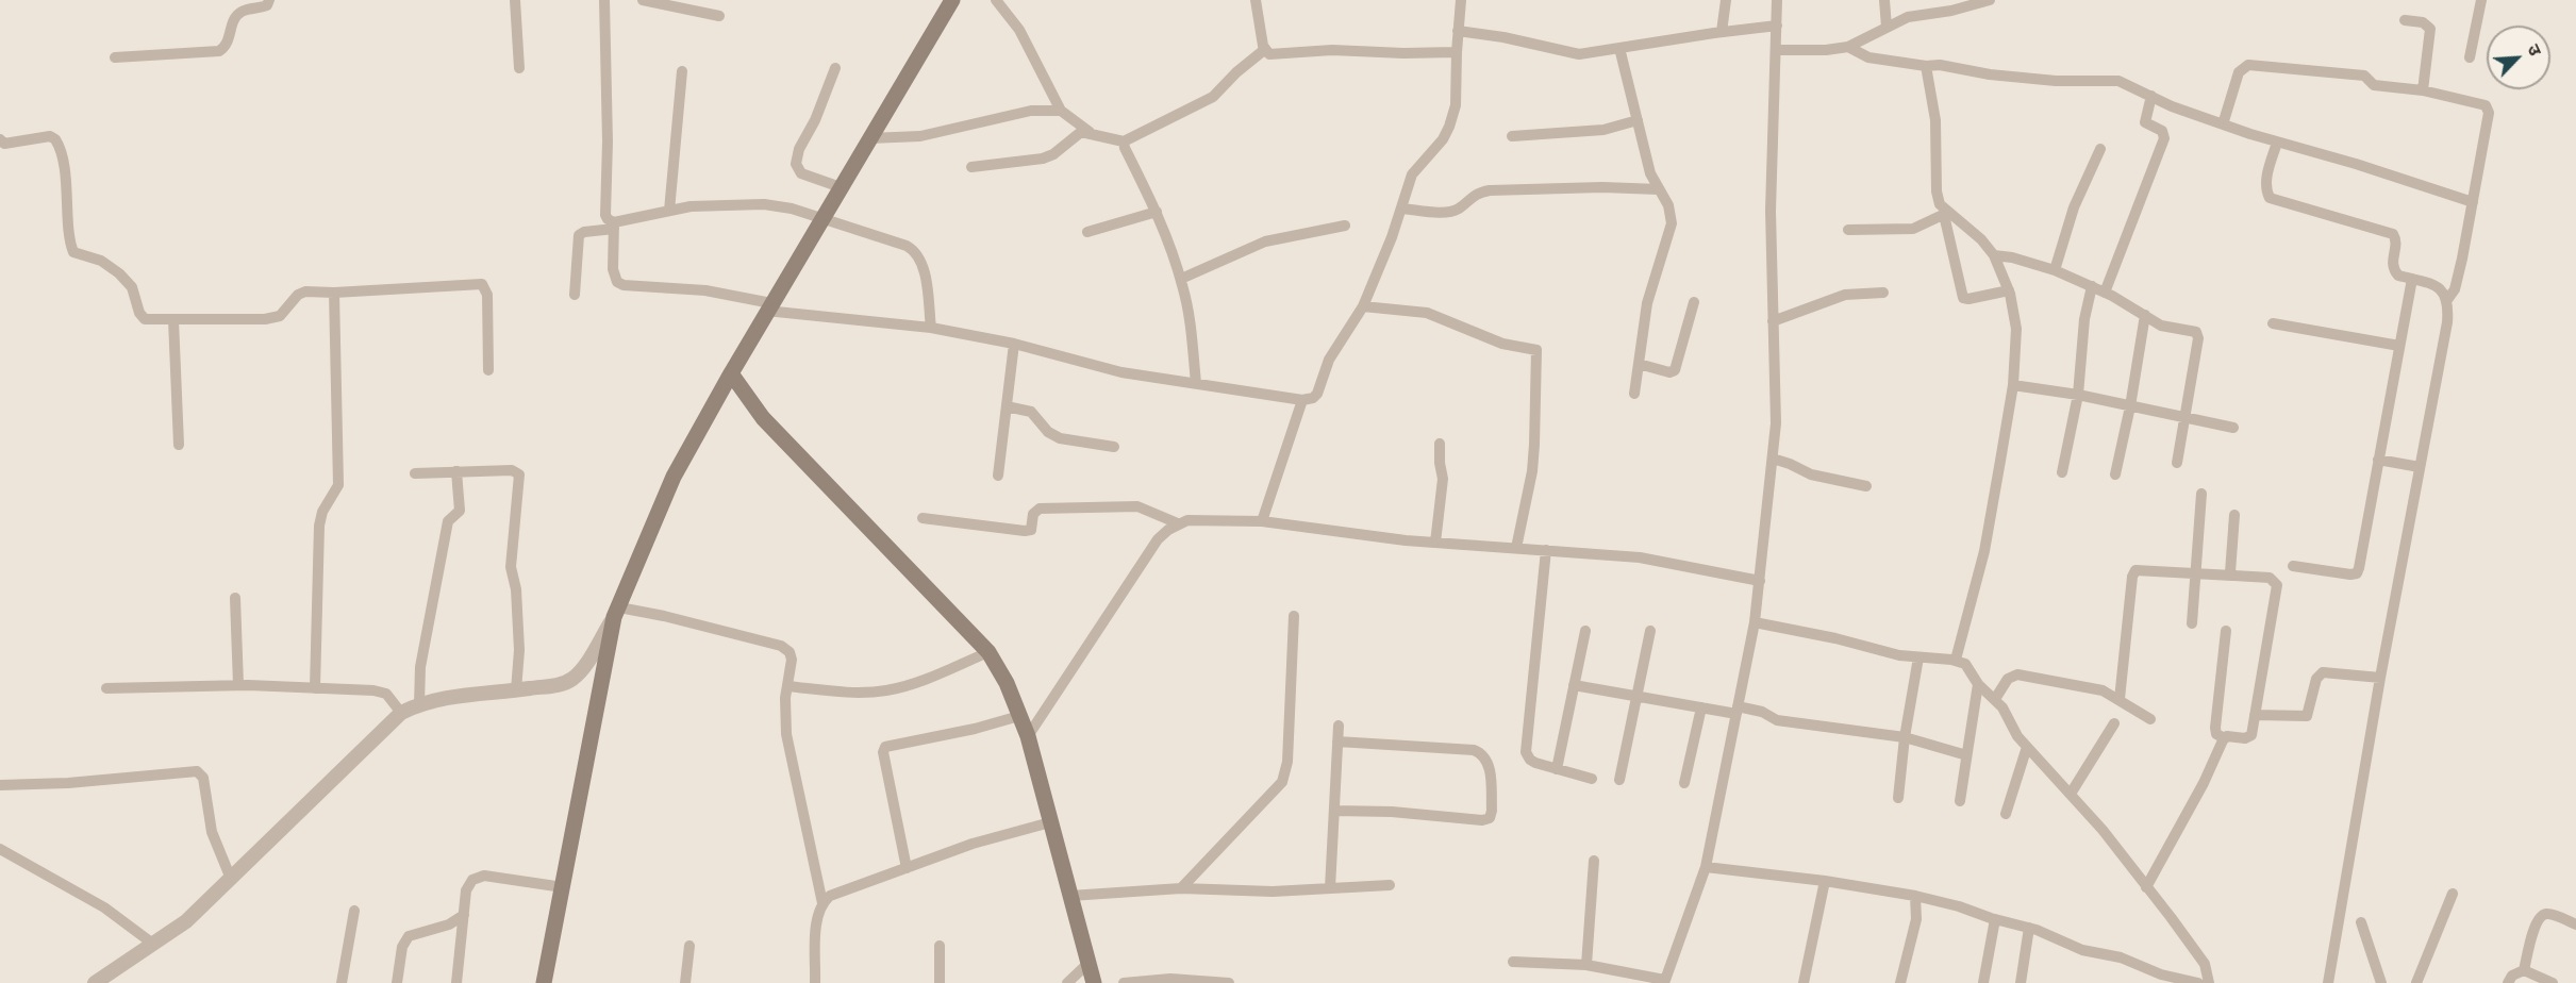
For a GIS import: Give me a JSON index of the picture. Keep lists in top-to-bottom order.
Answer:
{
  "north": "top right"
}
